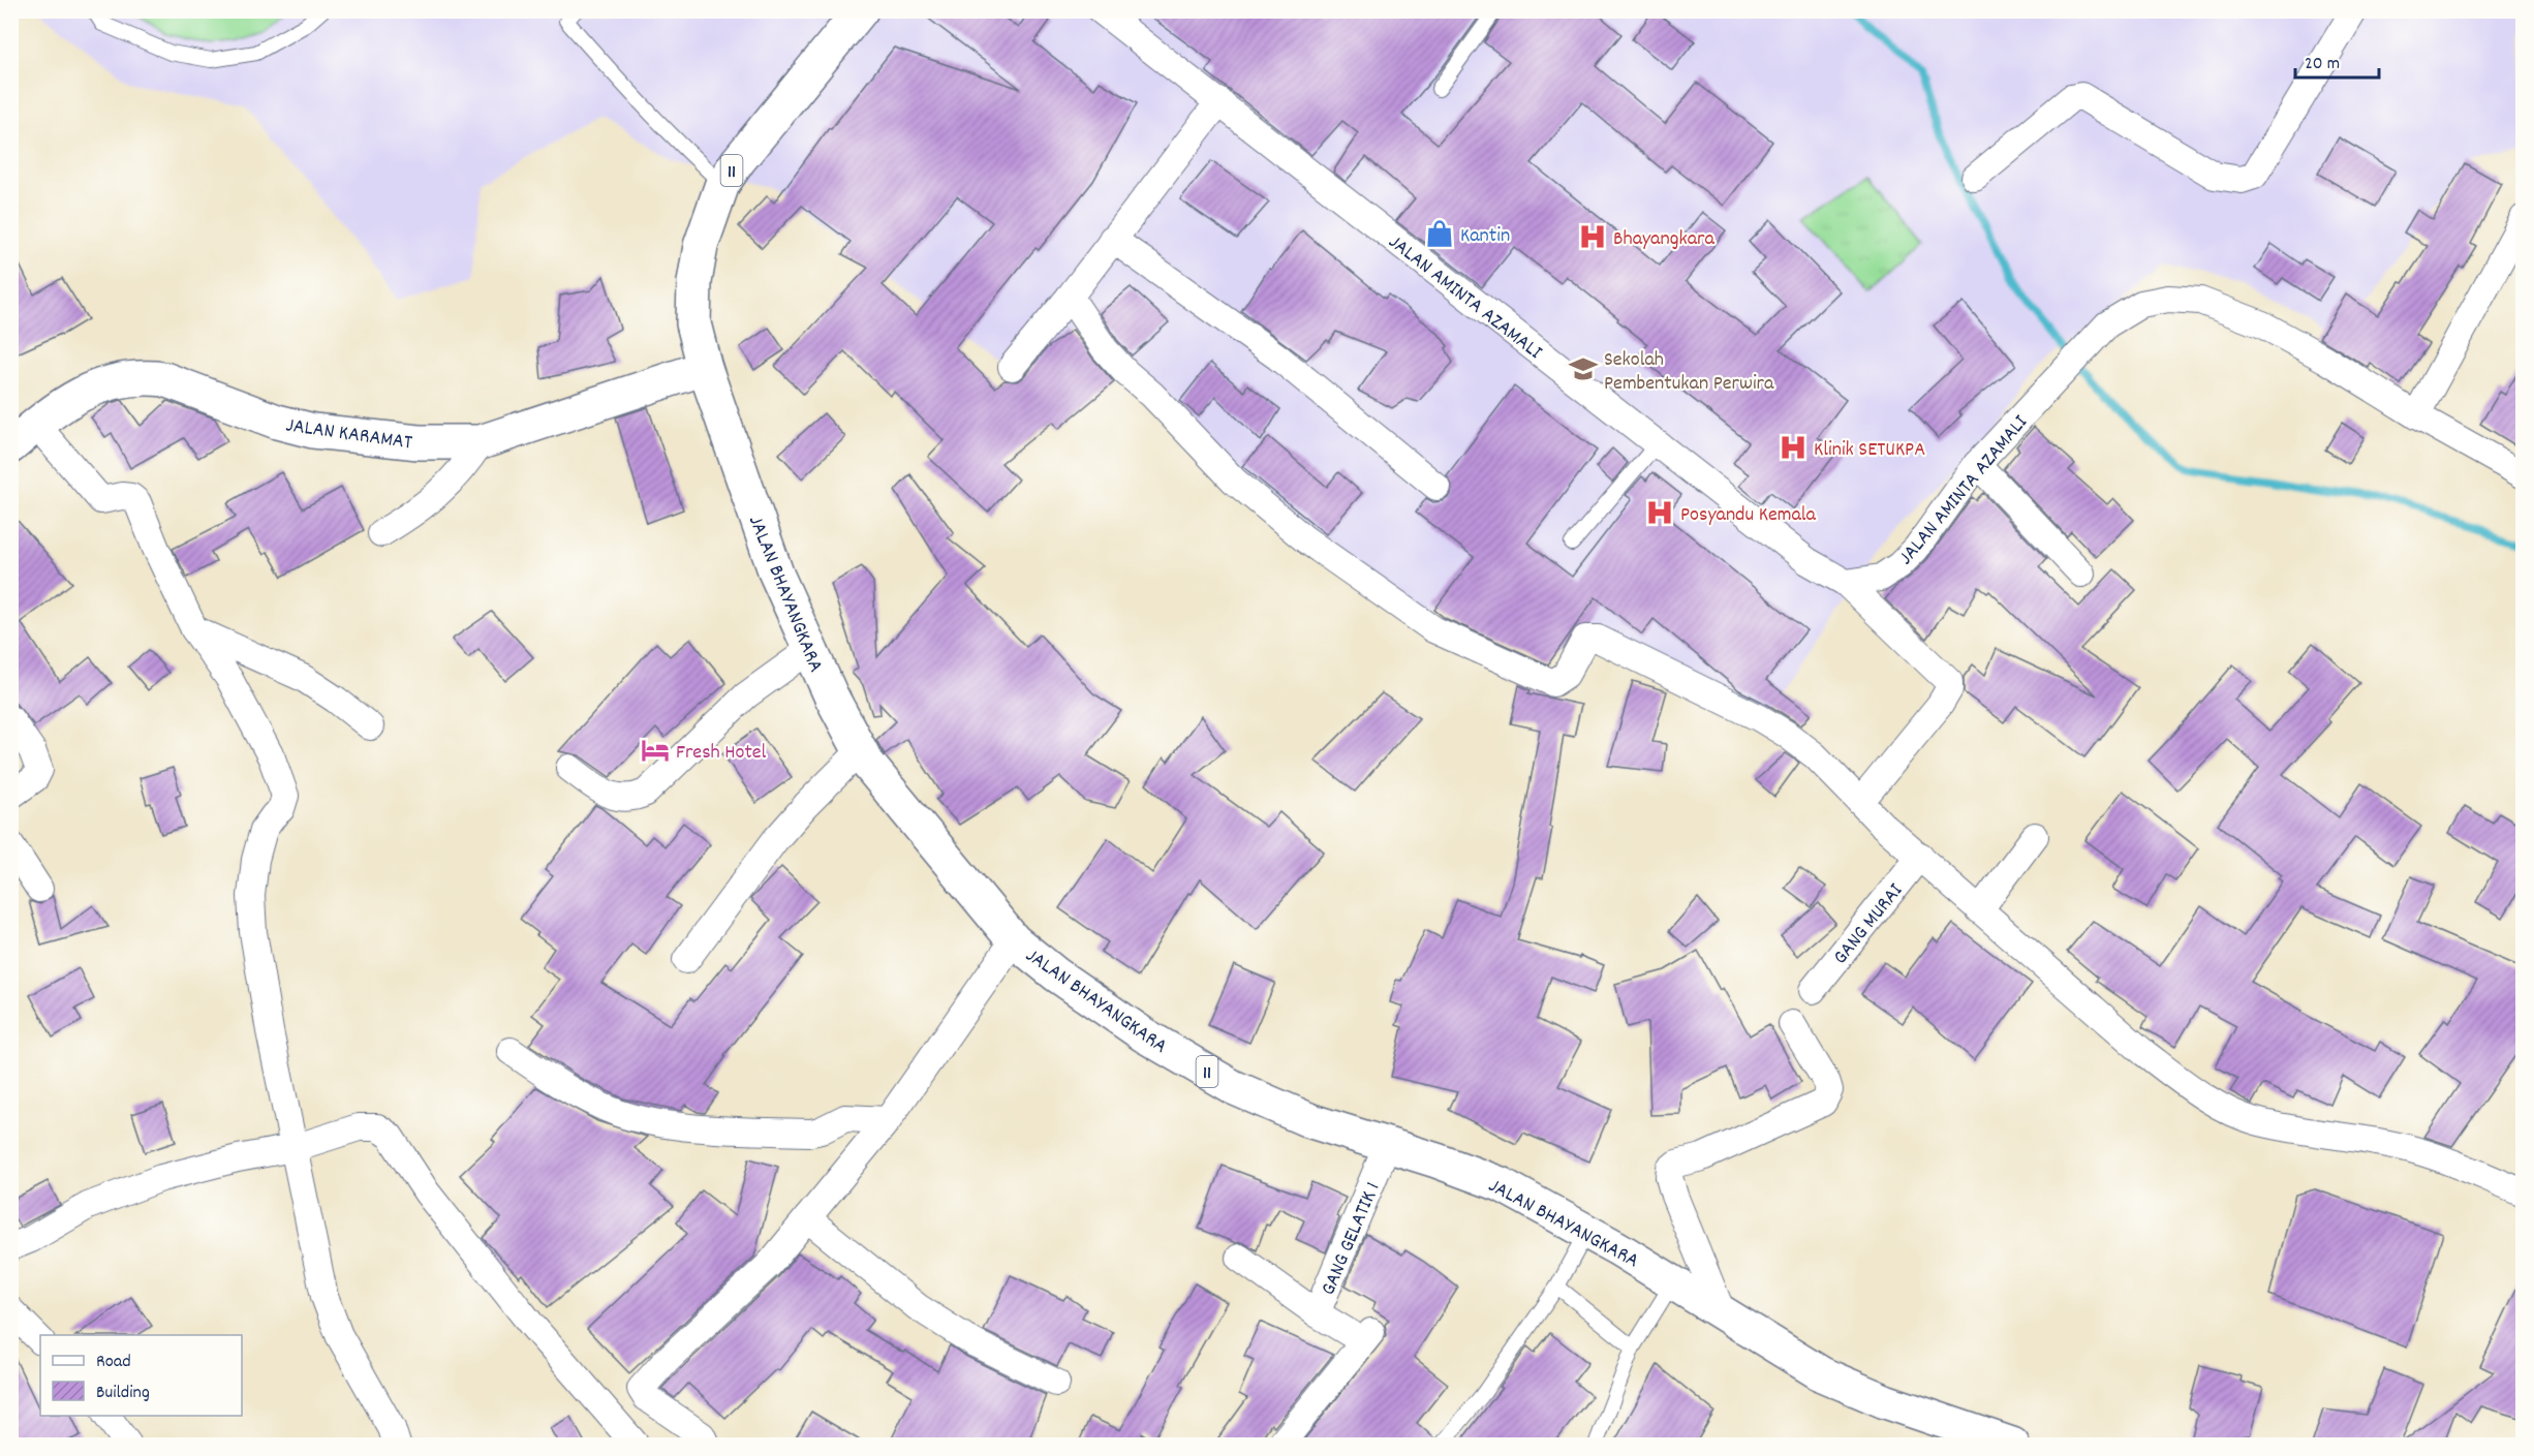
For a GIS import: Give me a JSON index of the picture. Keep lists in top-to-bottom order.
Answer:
{
  "streets": {
    "main road": ["11", "JALAN KARAMAT", "JALAN BHAYANGKARA"],
    "street": ["JALAN AMINTA AZAMALI", "GANG MURAI", "GANG GELATIK 1"]
  },
  "crossings": [
    ["JALAN KARAMAT", "JALAN BHAYANGKARA"],
    ["JALAN BHAYANGKARA", "GANG GELATIK 1"]
  ],
  "places": {
    "shop": ["Kantin"],
    "hospital": ["Bhayangkara", "Klinik SETUKPA", "Posyandu Kemala"],
    "school or university": ["Sekolah Pembentukan Perwira"],
    "hotel": ["Fresh Hotel"]
  },
  "legend": ["Road", "Building"],
  "scale_bar": "20 m"
}
